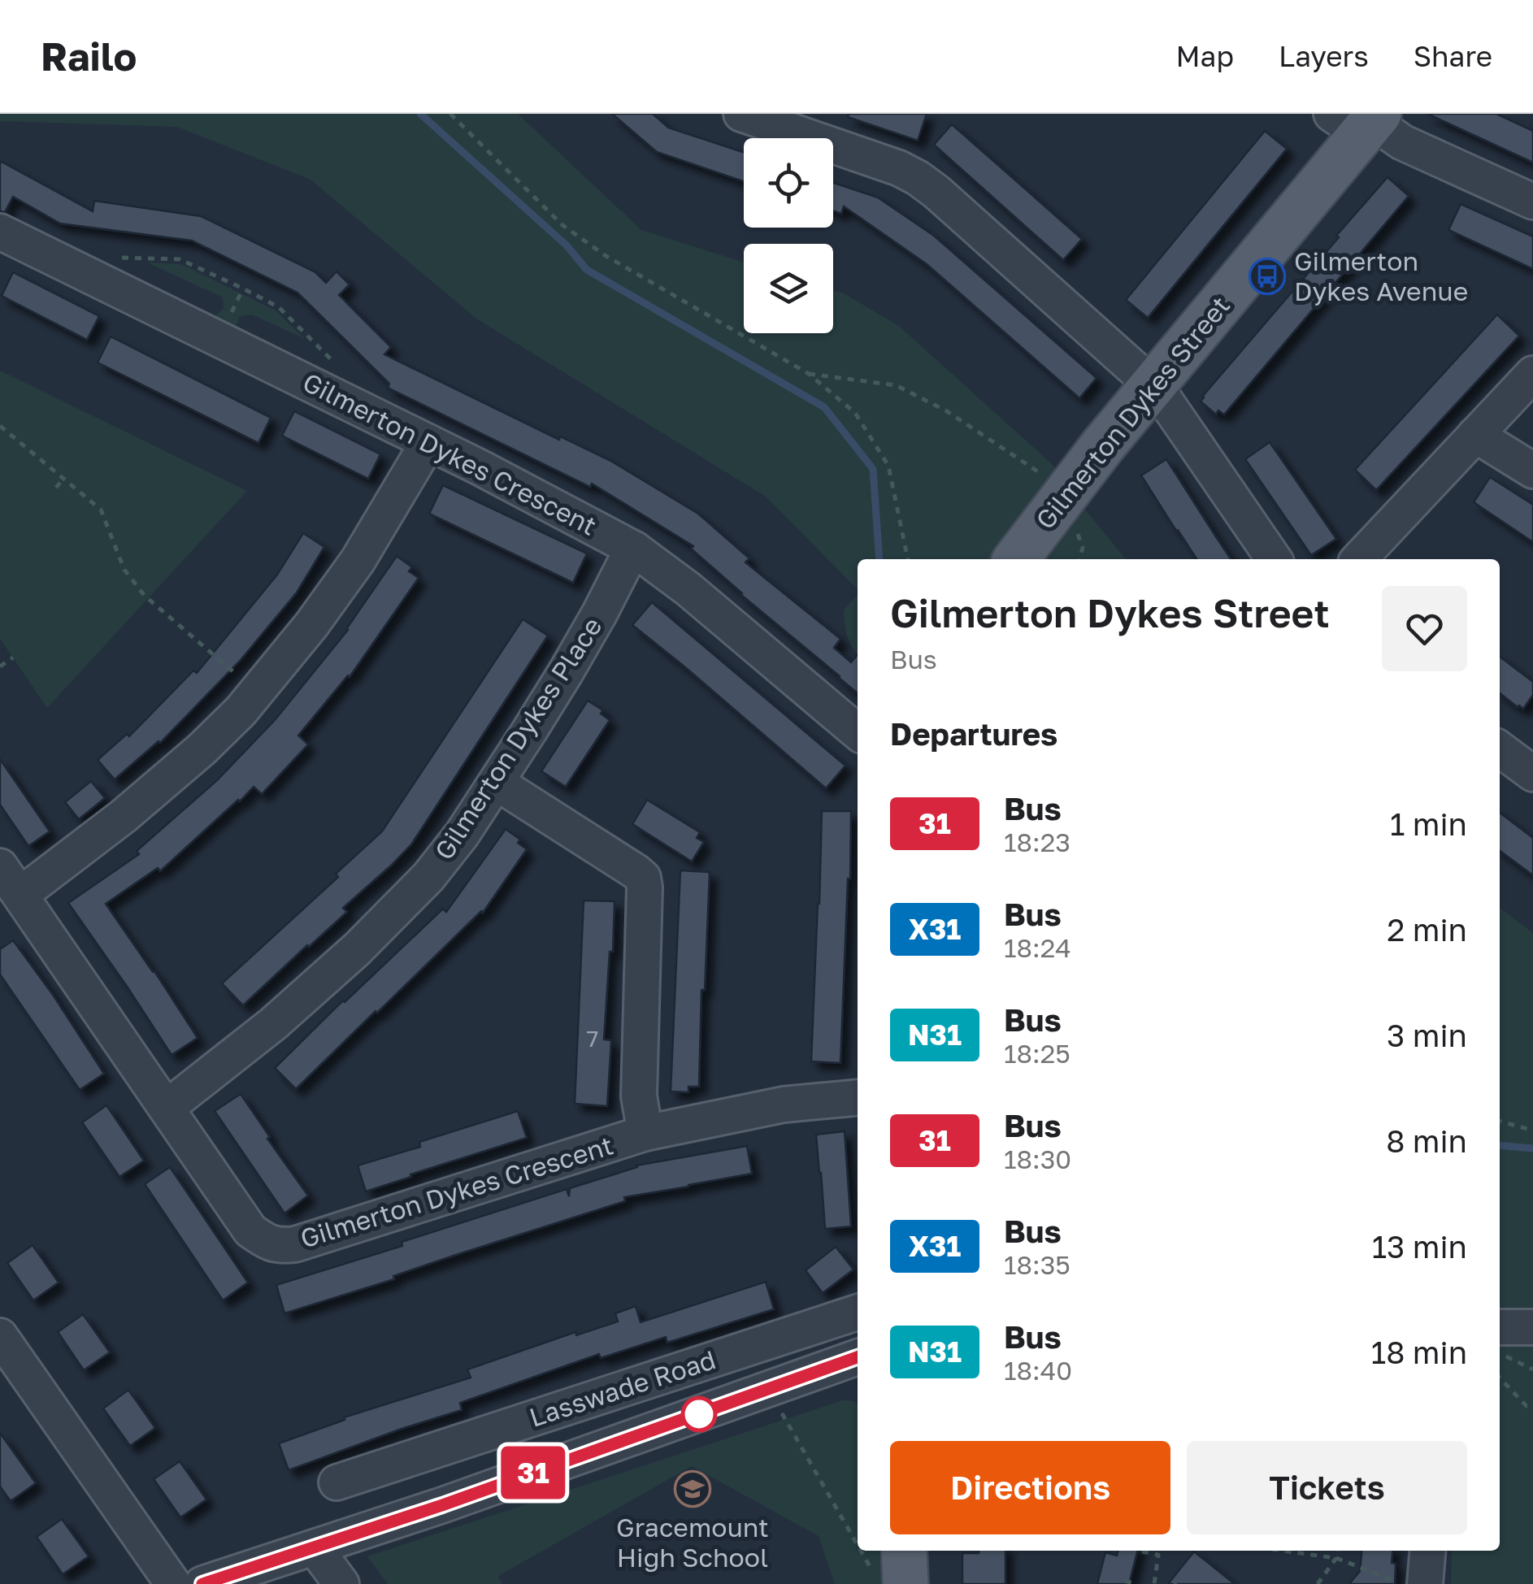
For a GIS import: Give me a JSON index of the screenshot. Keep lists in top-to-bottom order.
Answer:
{
  "streets": {
    "main road": ["Gilmerton Dykes Street"],
    "street": ["Gilmerton Dykes Crescent", "Gilmerton Dykes Place", "Lasswade Road"]
  },
  "crossings": [
    ["Gilmerton Dykes Crescent", "Gilmerton Dykes Place"]
  ],
  "places": {
    "bus stop": ["Gilmerton Dykes Avenue"],
    "school or university": ["Gracemount High School"]
  },
  "lines": ["bus line 31"],
  "house_numbers": ["7"],
  "page": {
    "header": "Railo",
    "nav": ["Map", "Layers", "Share"],
    "on_map": "31",
    "heading": [
      ["Gilmerton Dykes Street", "Bus"],
      "Departures"
    ],
    "list": [
      {
        "mark": "31",
        "name": "Bus",
        "note": "18:23",
        "value": "1 min"
      },
      {
        "mark": "X31",
        "name": "Bus",
        "note": "18:24",
        "value": "2 min"
      },
      {
        "mark": "N31",
        "name": "Bus",
        "note": "18:25",
        "value": "3 min"
      },
      {
        "mark": "31",
        "name": "Bus",
        "note": "18:30",
        "value": "8 min"
      },
      {
        "mark": "X31",
        "name": "Bus",
        "note": "18:35",
        "value": "13 min"
      },
      {
        "mark": "N31",
        "name": "Bus",
        "note": "18:40",
        "value": "18 min"
      }
    ],
    "buttons": ["Directions", "Tickets"]
  }
}
